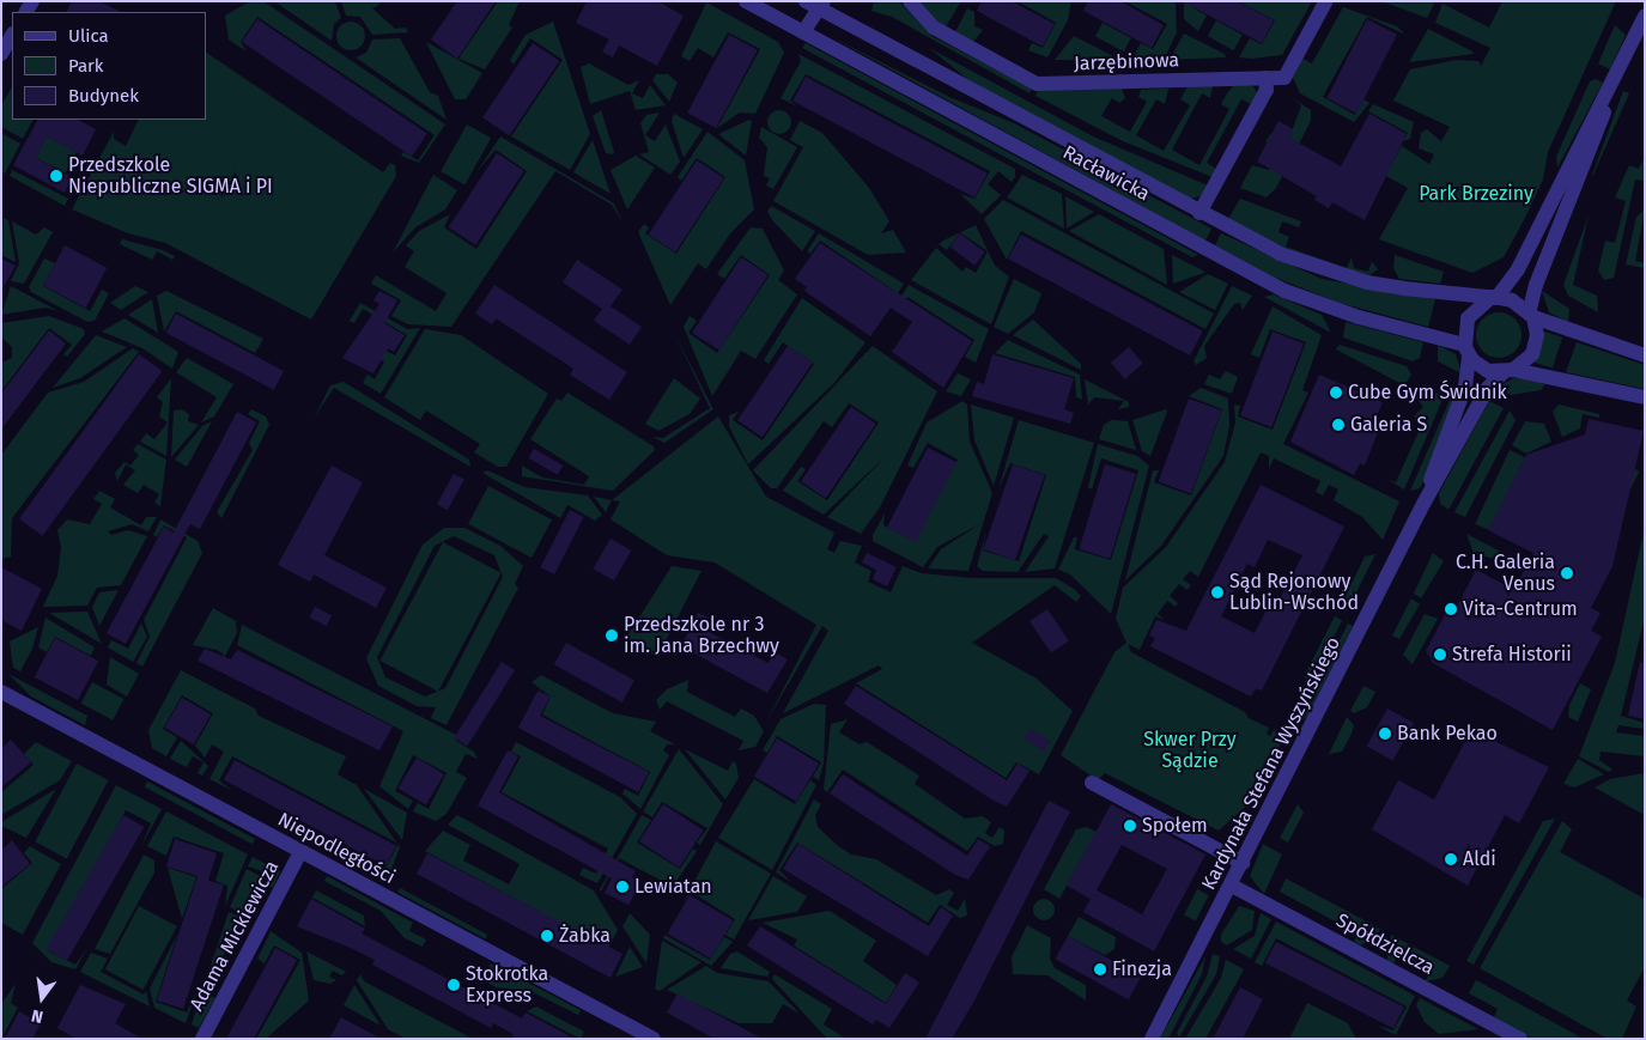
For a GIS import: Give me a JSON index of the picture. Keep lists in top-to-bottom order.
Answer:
{
  "streets": {
    "street": [
      "Jarzębinowa",
      "Racławicka",
      "Kardynała Stefana Wyszyńskiego",
      "Niepodległości",
      "Adama Mickiewicza",
      "Spółdzielcza"
    ]
  },
  "crossings": [
    ["Racławicka", "Kardynała Stefana Wyszyńskiego"],
    ["Kardynała Stefana Wyszyńskiego", "Spółdzielcza"],
    ["Niepodległości", "Adama Mickiewicza"]
  ],
  "parks": ["Park Brzeziny", "Skwer Przy Sądzie"],
  "places": [
    "Przedszkole Niepubliczne SIGMA i PI",
    "Cube Gym Świdnik",
    "Galeria S",
    "C.H. Galeria Venus",
    "Sąd Rejonowy Lublin-Wschód",
    "Vita-Centrum",
    "Przedszkole nr 3 im. Jana Brzechwy",
    "Strefa Historii",
    "Bank Pekao",
    "Społem",
    "Aldi",
    "Lewiatan",
    "Żabka",
    "Finezja",
    "Stokrotka Express"
  ],
  "legend": ["Ulica", "Park", "Budynek"],
  "north": "bottom"
}
